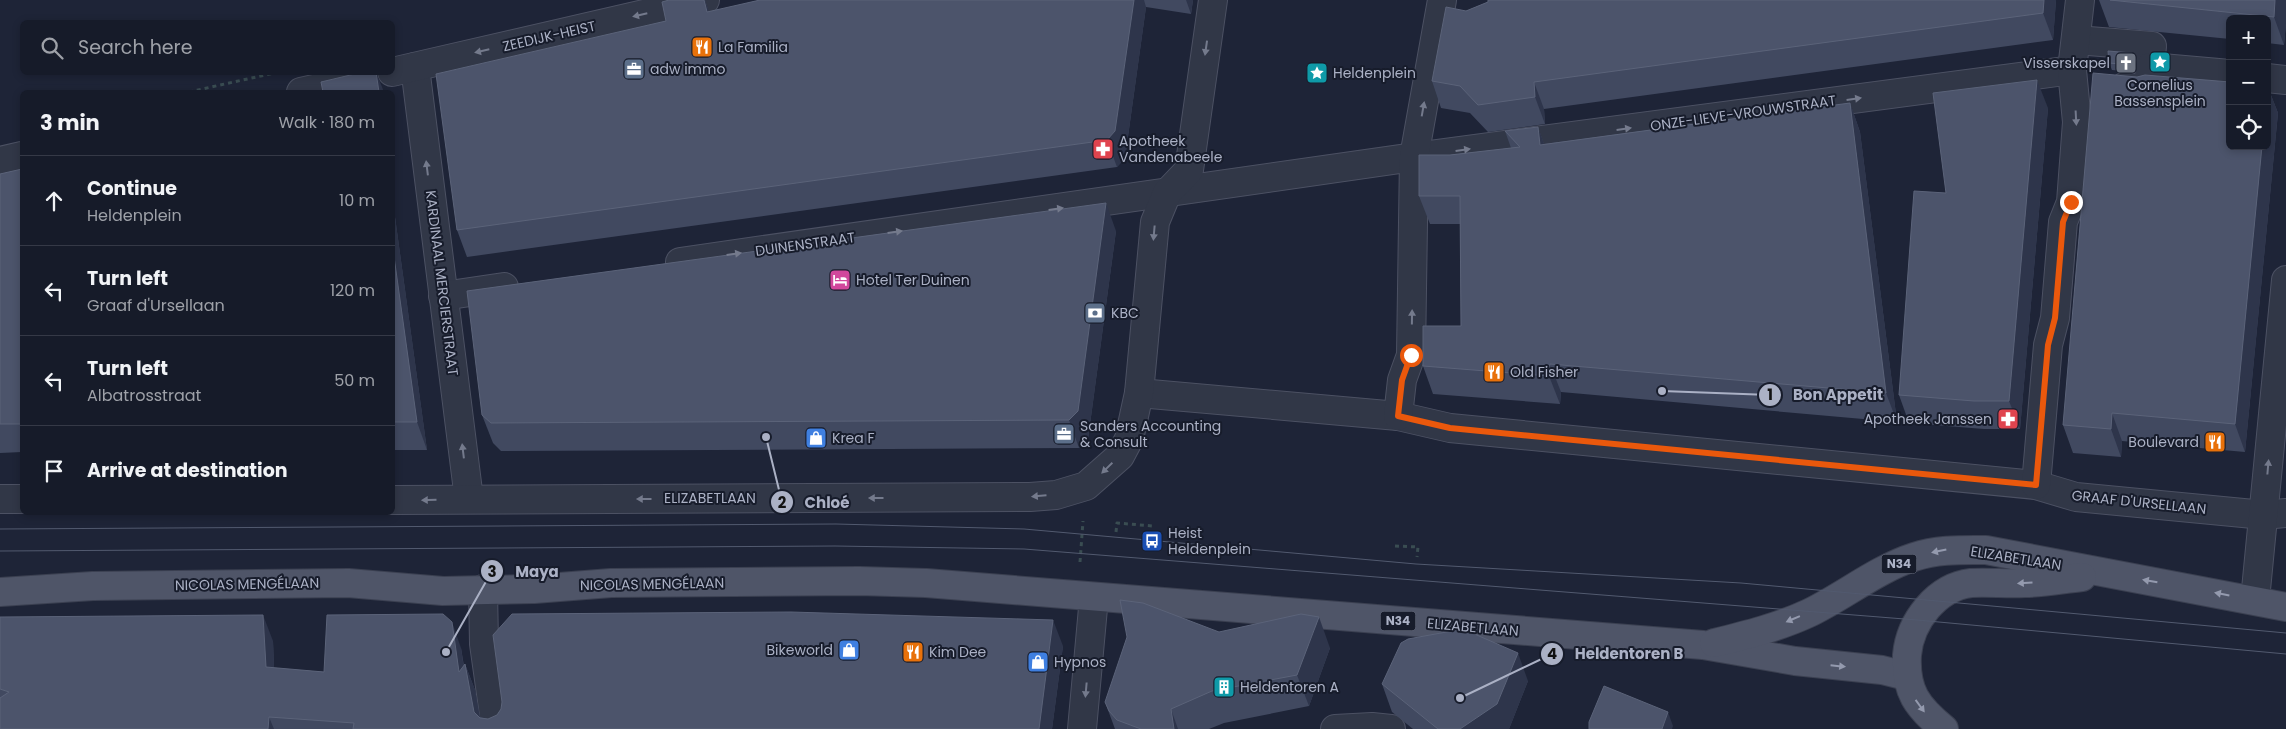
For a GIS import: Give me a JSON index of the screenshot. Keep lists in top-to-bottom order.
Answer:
{
  "streets": {
    "main road": ["ELIZABETLAAN", "N34", "NICOLAS MENGÉLAAN"],
    "street": [
      "ZEEDIJK-HEIST",
      "ONZE-LIEVE-VROUWSTRAAT",
      "DUINENSTRAAT",
      "KARDINAAL MERCIERSTRAAT",
      "GRAAF D'URSELLAAN"
    ]
  },
  "crossings": [
    ["ZEEDIJK-HEIST", "KARDINAAL MERCIERSTRAAT"],
    ["KARDINAAL MERCIERSTRAAT", "ELIZABETLAAN"],
    ["ELIZABETLAAN", "NICOLAS MENGÉLAAN"]
  ],
  "one_way": [
    "ZEEDIJK-HEIST",
    "ONZE-LIEVE-VROUWSTRAAT",
    "DUINENSTRAAT",
    "KARDINAAL MERCIERSTRAAT"
  ],
  "places": {
    "restaurant": [
      "La Familia",
      "Old Fisher",
      "Boulevard",
      "Kim Dee"
    ],
    "place": ["Cornelius Bassensplein", "Heldenplein"],
    "church": ["Visserskapel"],
    "office": ["adw immo", "Sanders Accounting & Consult"],
    "pharmacy": ["Apotheek Vandenabeele", "Apotheek Janssen"],
    "hotel": ["Hotel Ter Duinen"],
    "bank": ["KBC"],
    "other": [
      "Bon Appetit",
      "Chloé",
      "Maya",
      "Heldentoren B"
    ],
    "shop": ["Krea F", "Bikeworld", "Hypnos"],
    "bus stop": ["Heist Heldenplein"],
    "building": ["Heldentoren A"]
  },
  "page": {
    "map_buttons": ["+", "−"],
    "search": "Search here",
    "heading": ["3 min", "Walk · 180 m"],
    "list": [
      ["Continue", "Heldenplein", "10 m"],
      ["Turn left", "Graaf d'Ursellaan", "120 m"],
      ["Turn left", "Albatrosstraat", "50 m"],
      "Arrive at destination"
    ]
  }
}
